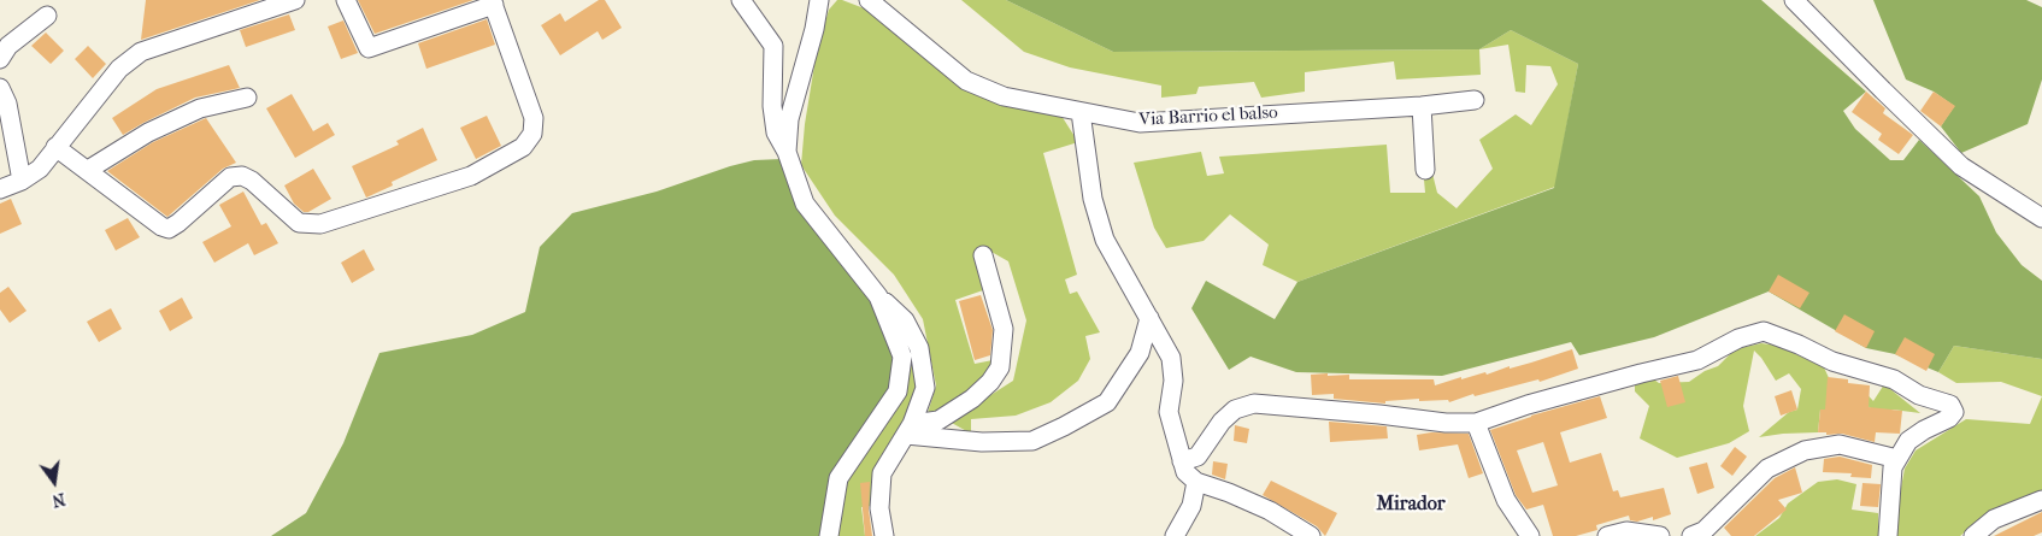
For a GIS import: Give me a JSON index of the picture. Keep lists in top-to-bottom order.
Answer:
{
  "streets": {
    "street": ["Via Barrio el balso"]
  },
  "districts": ["Mirador"],
  "north": "bottom"
}
